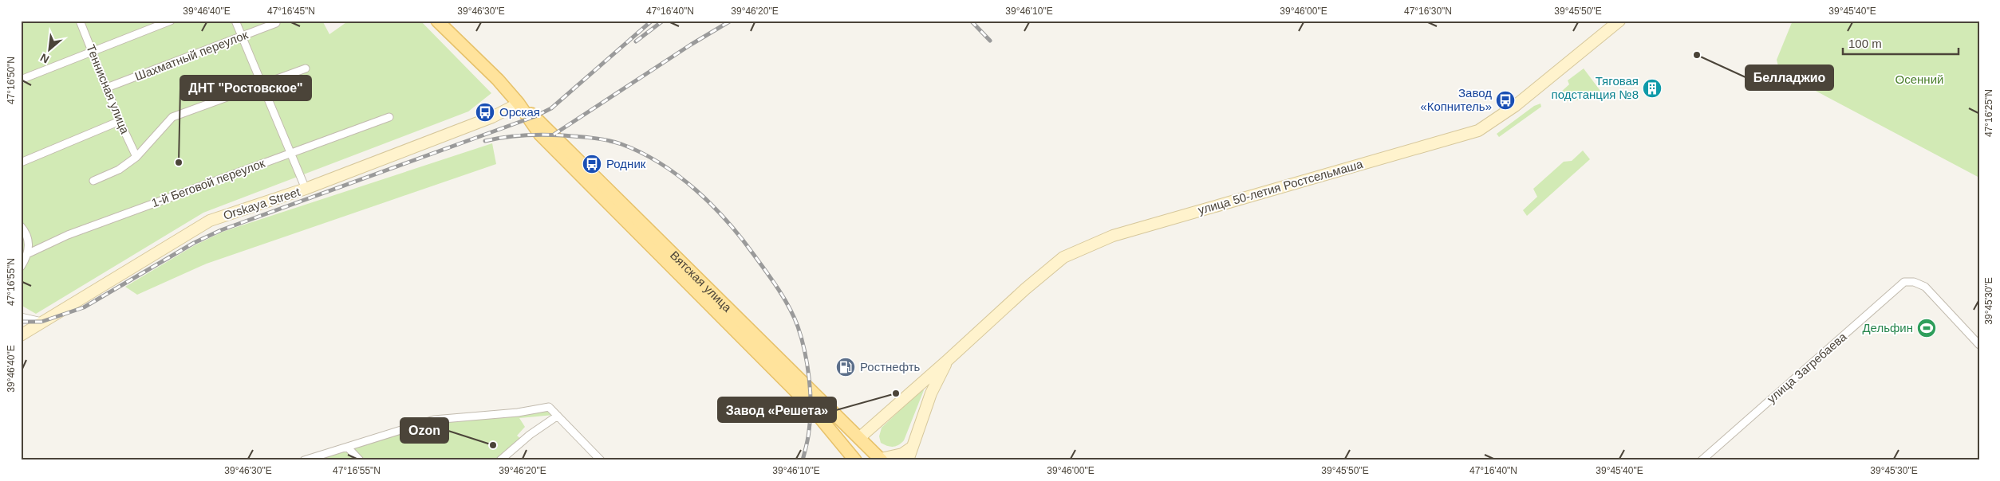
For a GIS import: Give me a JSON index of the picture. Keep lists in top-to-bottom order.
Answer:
{
  "streets": {
    "main road": ["улица 50-летия Ростсельмаша", "Orskaya Street", "Вятская улица"],
    "street": [
      "Шахматный переулок",
      "Теннисная улица",
      "1-й Беговой переулок",
      "улица Загребаева"
    ]
  },
  "crossings": [
    ["Шахматный переулок", "Теннисная улица"],
    ["улица 50-летия Ростсельмаша", "Вятская улица"],
    ["Orskaya Street", "Вятская улица"]
  ],
  "parks": ["Осенний"],
  "places": {
    "other": [
      "Белладжио",
      "ДНТ \"Ростовское\"",
      "Завод «Решета»",
      "Ozon"
    ],
    "building": ["Тяговая подстанция №8"],
    "bus stop": ["Завод «Копнитель»", "Орская", "Родник"],
    "sports": ["Дельфин"],
    "fuel station": ["Ростнефть"]
  },
  "scale_bar": "100 m",
  "north": "bottom left",
  "coordinates": [
    "39°46'40\"E",
    "47°16'45\"N",
    "39°46'30\"E",
    "47°16'40\"N",
    "39°46'20\"E",
    "39°46'10\"E",
    "39°46'00\"E",
    "47°16'30\"N",
    "39°45'50\"E",
    "39°45'40\"E",
    "47°16'50\"N",
    "47°16'25\"N",
    "47°16'55\"N",
    "39°45'30\"E"
  ]
}
